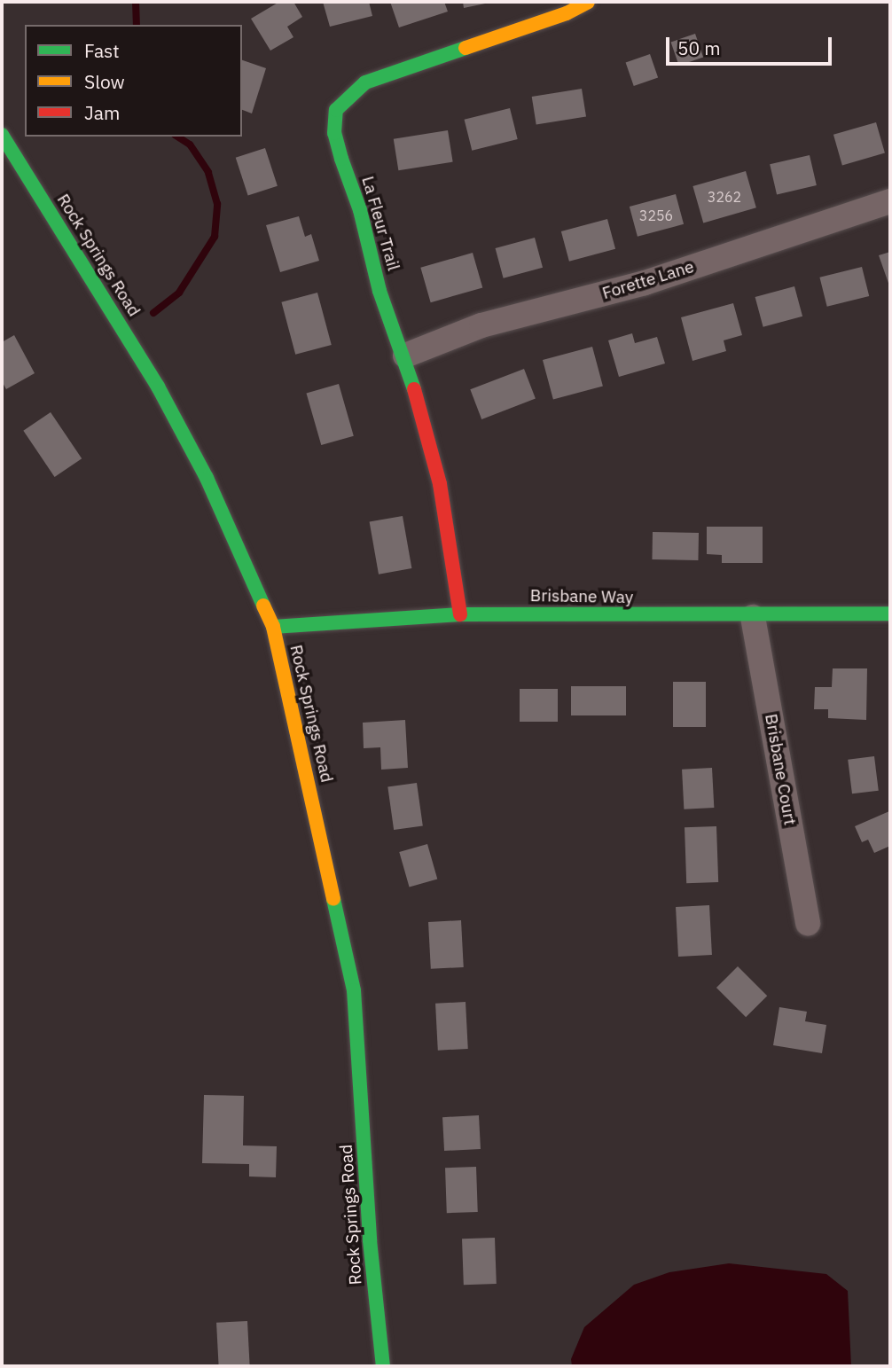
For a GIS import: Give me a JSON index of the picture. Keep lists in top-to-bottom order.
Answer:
{
  "streets": {
    "street": [
      "La Fleur Trail",
      "Rock Springs Road",
      "Forette Lane",
      "Brisbane Way",
      "Brisbane Court"
    ]
  },
  "crossings": [
    ["La Fleur Trail", "Forette Lane"],
    ["La Fleur Trail", "Brisbane Way"],
    ["Rock Springs Road", "Brisbane Way"],
    ["Brisbane Way", "Brisbane Court"]
  ],
  "house_numbers": ["3262", "3256"],
  "legend": ["Fast", "Slow", "Jam"],
  "scale_bar": "50 m"
}
